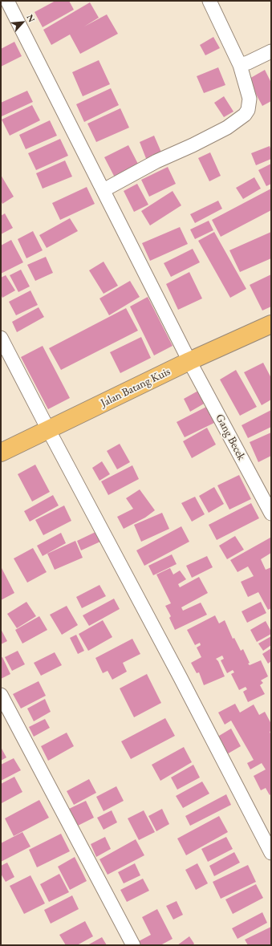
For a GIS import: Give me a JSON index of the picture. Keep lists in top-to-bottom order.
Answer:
{
  "streets": {
    "main road": ["Jalan Batang Kuis"],
    "street": ["Gang Becek"]
  },
  "crossings": [
    ["Jalan Batang Kuis", "Gang Becek"]
  ],
  "north": "top right"
}
